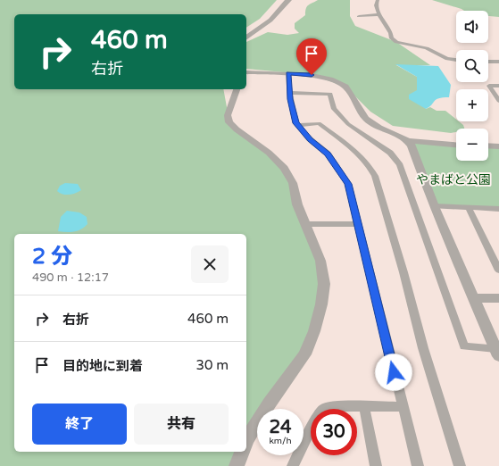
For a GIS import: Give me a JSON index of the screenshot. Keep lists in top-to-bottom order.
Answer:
{
  "parks": ["やまばと公園"],
  "page": {
    "map_buttons": ["+", "−"],
    "turn": ["460 m", "右折"],
    "heading": ["2 分", "490 m · 12:17"],
    "list": [
      {
        "name": "右折",
        "value": "460 m"
      },
      {
        "name": "目的地に到着",
        "value": "30 m"
      }
    ],
    "buttons": ["終了", "共有"],
    "speed": "24 km/h",
    "limit": "30"
  }
}
